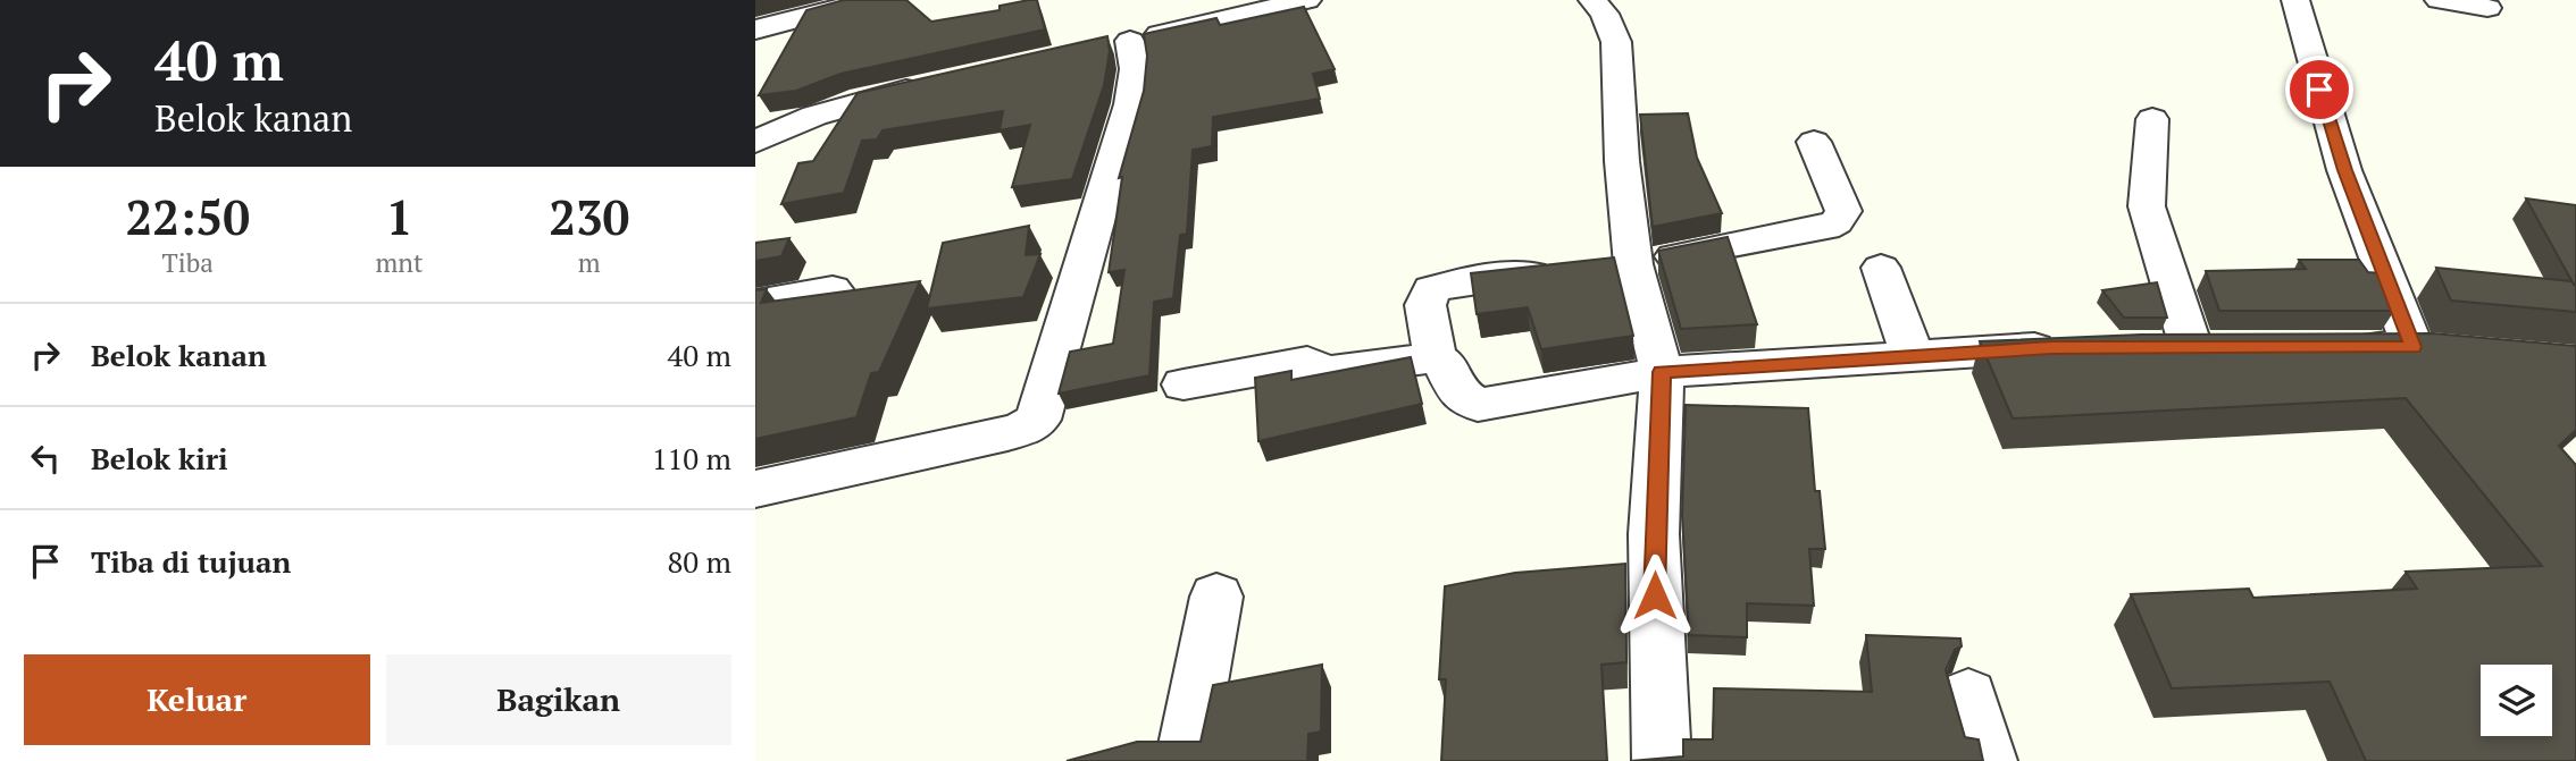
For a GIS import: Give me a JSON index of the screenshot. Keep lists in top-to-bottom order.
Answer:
{
  "page": {
    "turn": ["40 m", "Belok kanan"],
    "eta": [
      "22:50",
      "Tiba",
      "1",
      "mnt",
      "230",
      "m"
    ],
    "list": [
      {
        "name": "Belok kanan",
        "value": "40 m"
      },
      {
        "name": "Belok kiri",
        "value": "110 m"
      },
      {
        "name": "Tiba di tujuan",
        "value": "80 m"
      }
    ],
    "buttons": ["Keluar", "Bagikan"]
  }
}
